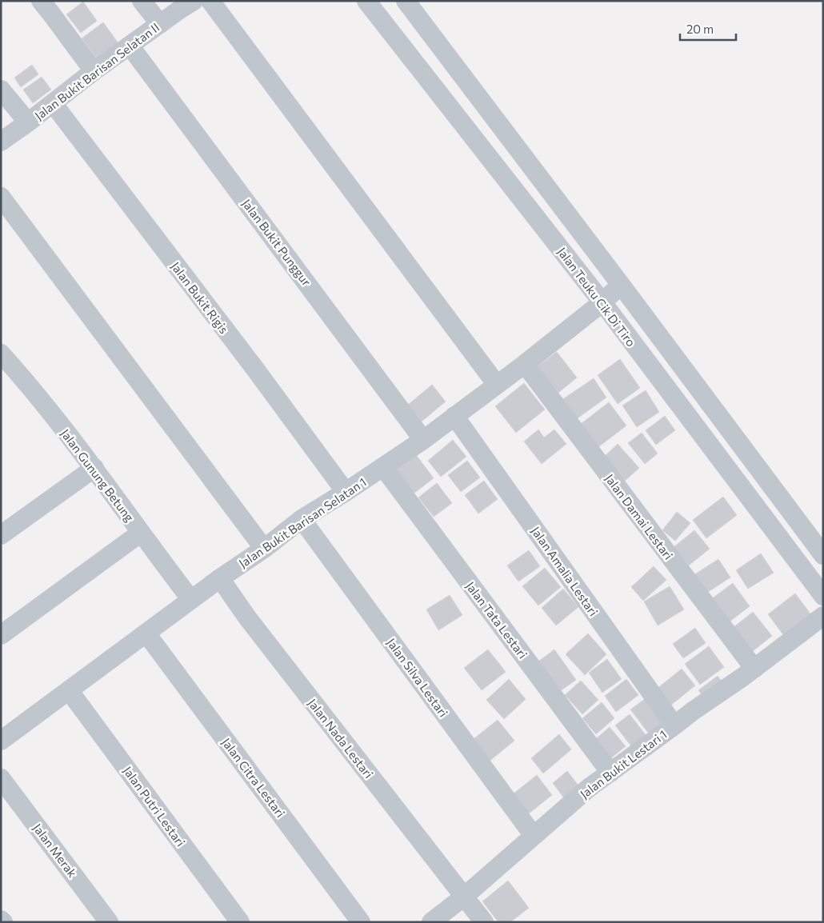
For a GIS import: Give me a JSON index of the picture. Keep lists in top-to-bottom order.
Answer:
{
  "streets": {
    "street": [
      "Jalan Bukit Barisan Selatan II",
      "Jalan Bukit Punggur",
      "Jalan Teuku Cik Di Tiro",
      "Jalan Bukit Rigis",
      "Jalan Gunung Betung",
      "Jalan Damai Lestari",
      "Jalan Bukit Barisan Selatan 1",
      "Jalan Amalia Lestari",
      "Jalan Tata Lestari",
      "Jalan Silva Lestari",
      "Jalan Nada Lestari",
      "Jalan Bukit Lestari 1",
      "Jalan Citra Lestari",
      "Jalan Putri Lestari",
      "Jalan Merak"
    ]
  },
  "crossings": [
    ["Jalan Bukit Barisan Selatan II", "Jalan Bukit Punggur"],
    ["Jalan Bukit Barisan Selatan II", "Jalan Bukit Rigis"],
    ["Jalan Bukit Punggur", "Jalan Bukit Barisan Selatan 1"],
    ["Jalan Teuku Cik Di Tiro", "Jalan Bukit Barisan Selatan 1"],
    ["Jalan Bukit Rigis", "Jalan Bukit Barisan Selatan 1"],
    ["Jalan Gunung Betung", "Jalan Bukit Barisan Selatan 1"],
    ["Jalan Damai Lestari", "Jalan Bukit Barisan Selatan 1"],
    ["Jalan Damai Lestari", "Jalan Bukit Lestari 1"],
    ["Jalan Bukit Barisan Selatan 1", "Jalan Amalia Lestari"],
    ["Jalan Bukit Barisan Selatan 1", "Jalan Tata Lestari"],
    ["Jalan Bukit Barisan Selatan 1", "Jalan Silva Lestari"],
    ["Jalan Bukit Barisan Selatan 1", "Jalan Nada Lestari"],
    ["Jalan Bukit Barisan Selatan 1", "Jalan Citra Lestari"],
    ["Jalan Bukit Barisan Selatan 1", "Jalan Putri Lestari"],
    ["Jalan Amalia Lestari", "Jalan Bukit Lestari 1"],
    ["Jalan Tata Lestari", "Jalan Bukit Lestari 1"],
    ["Jalan Silva Lestari", "Jalan Bukit Lestari 1"],
    ["Jalan Nada Lestari", "Jalan Bukit Lestari 1"]
  ],
  "scale_bar": "20 m"
}
